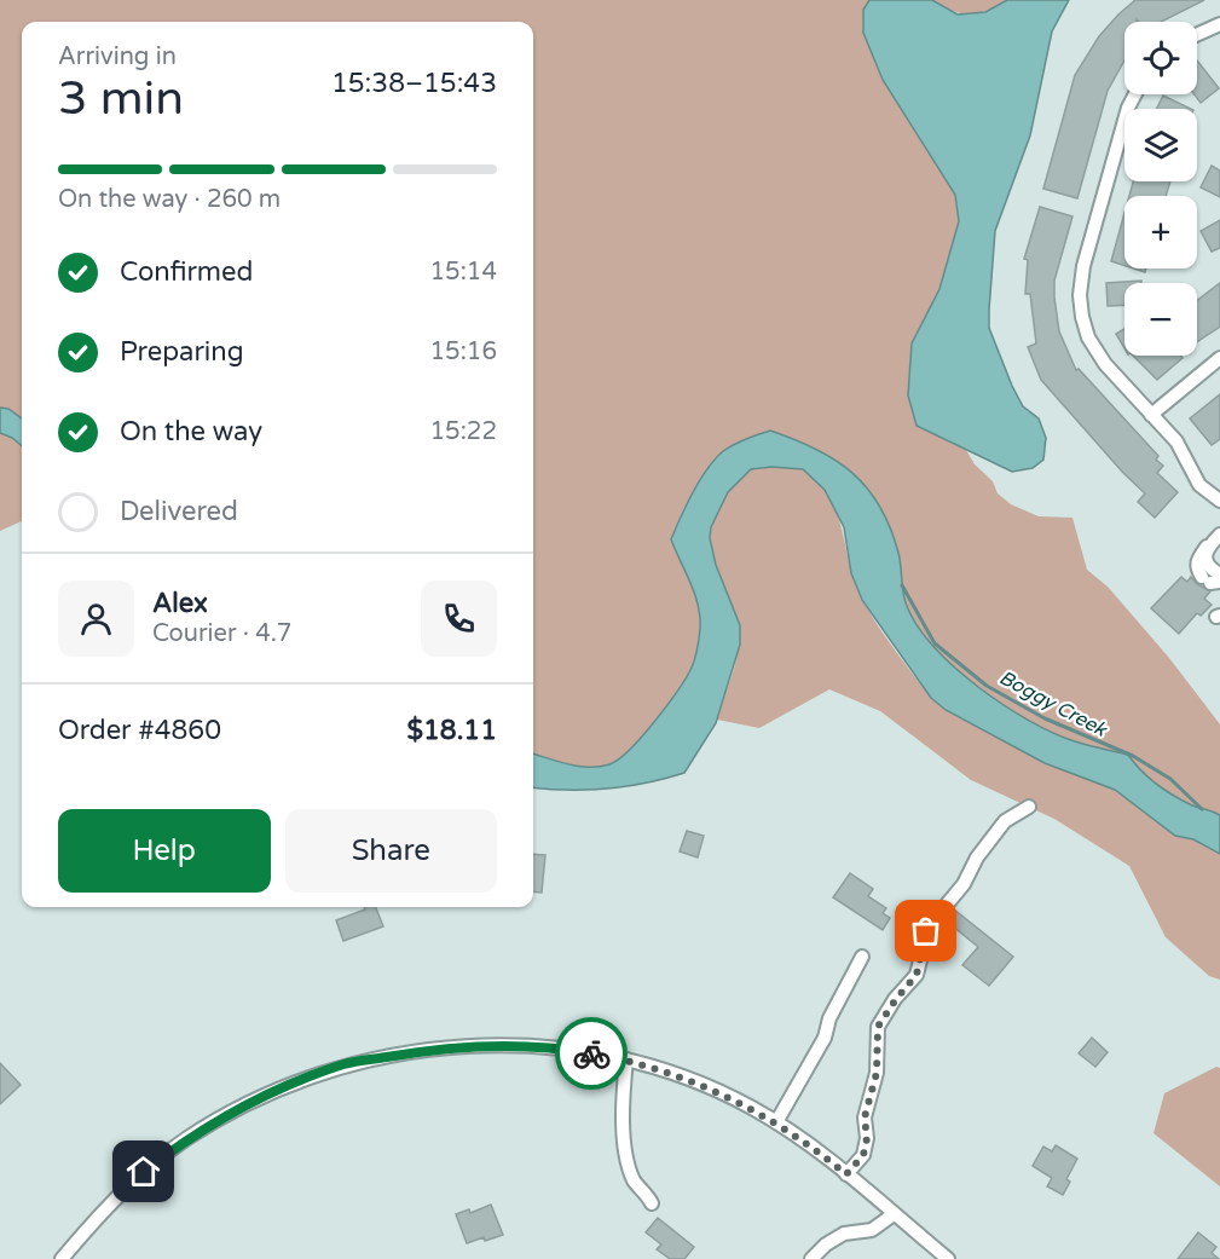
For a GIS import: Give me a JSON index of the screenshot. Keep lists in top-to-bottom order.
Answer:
{
  "water": ["Boggy Creek"],
  "page": {
    "map_buttons": ["+", "−"],
    "heading": ["3 min", "Arriving in", "15:38–15:43"],
    "panel": [
      "Alex",
      "Courier · 4.7",
      "Order #4860",
      "$18.11"
    ],
    "bar": "On the way · 260 m",
    "list": [
      ["Confirmed", "15:14"],
      ["Preparing", "15:16"],
      ["On the way", "15:22"],
      "Delivered"
    ],
    "buttons": ["Help", "Share"]
  }
}
